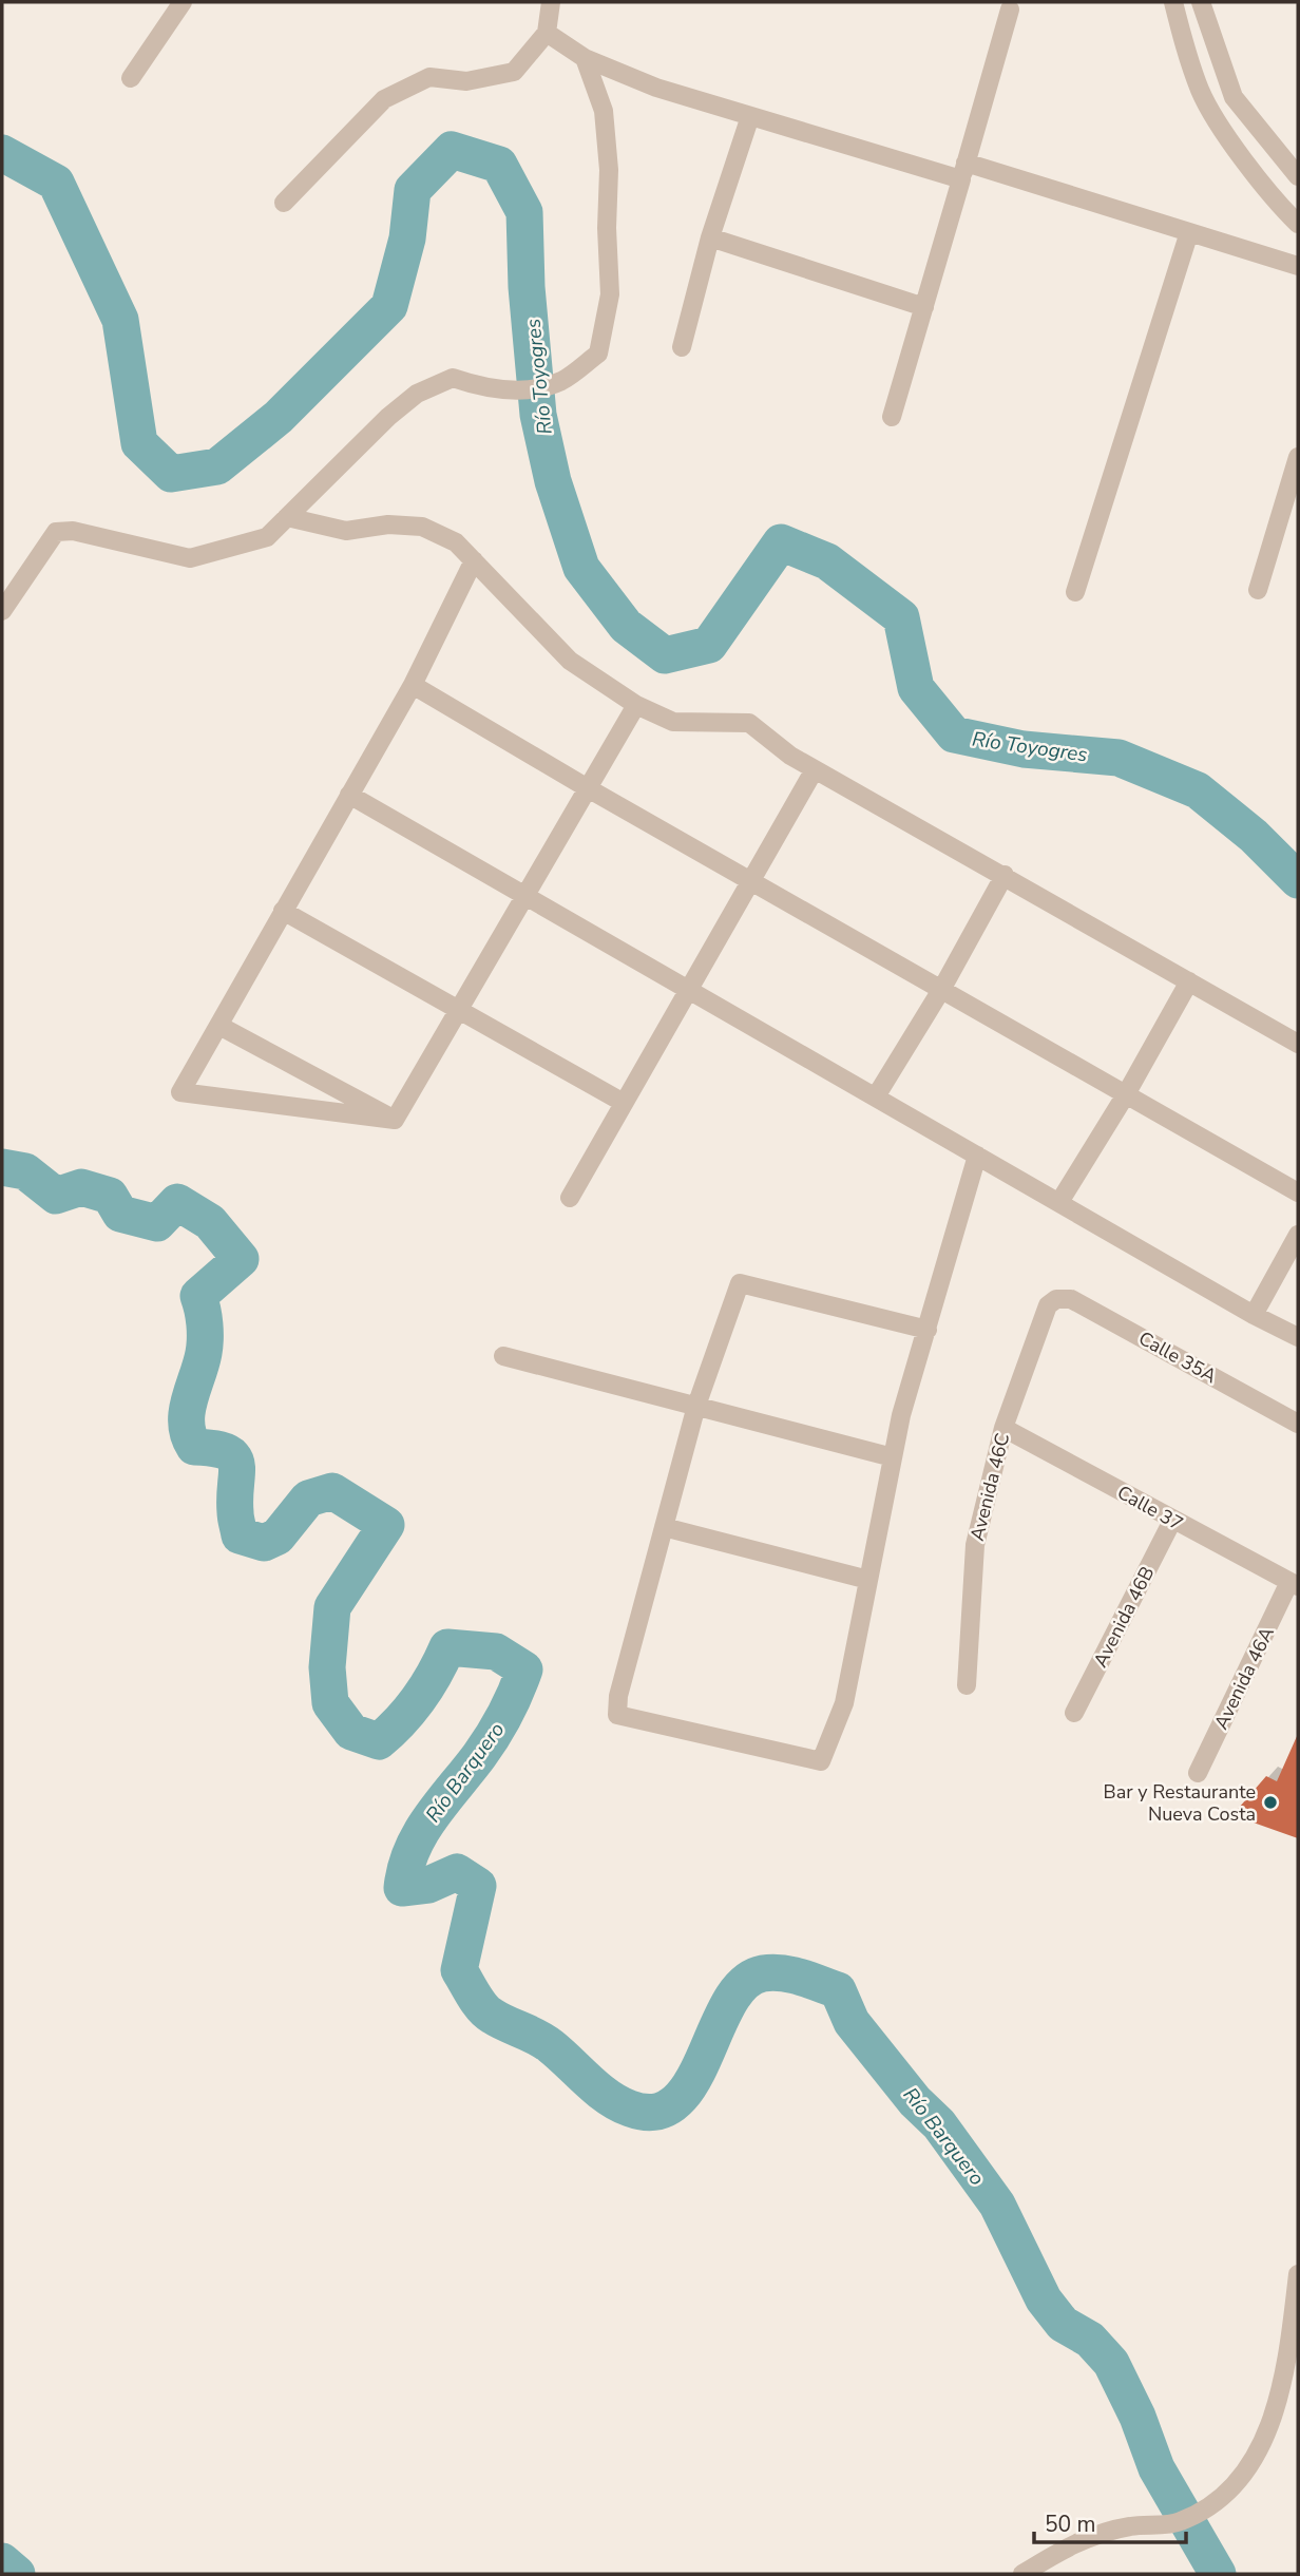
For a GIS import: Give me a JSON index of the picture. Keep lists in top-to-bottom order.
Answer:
{
  "streets": {
    "street": [
      "Calle 35A",
      "Avenida 46C",
      "Calle 37",
      "Avenida 46B",
      "Avenida 46A"
    ]
  },
  "crossings": [
    ["Calle 35A", "Avenida 46C"],
    ["Avenida 46C", "Calle 37"],
    ["Calle 37", "Avenida 46B"],
    ["Calle 37", "Avenida 46A"]
  ],
  "water": ["Río Toyogres", "Río Barquero"],
  "places": ["Bar y Restaurante Nueva Costa"],
  "scale_bar": "50 m"
}
